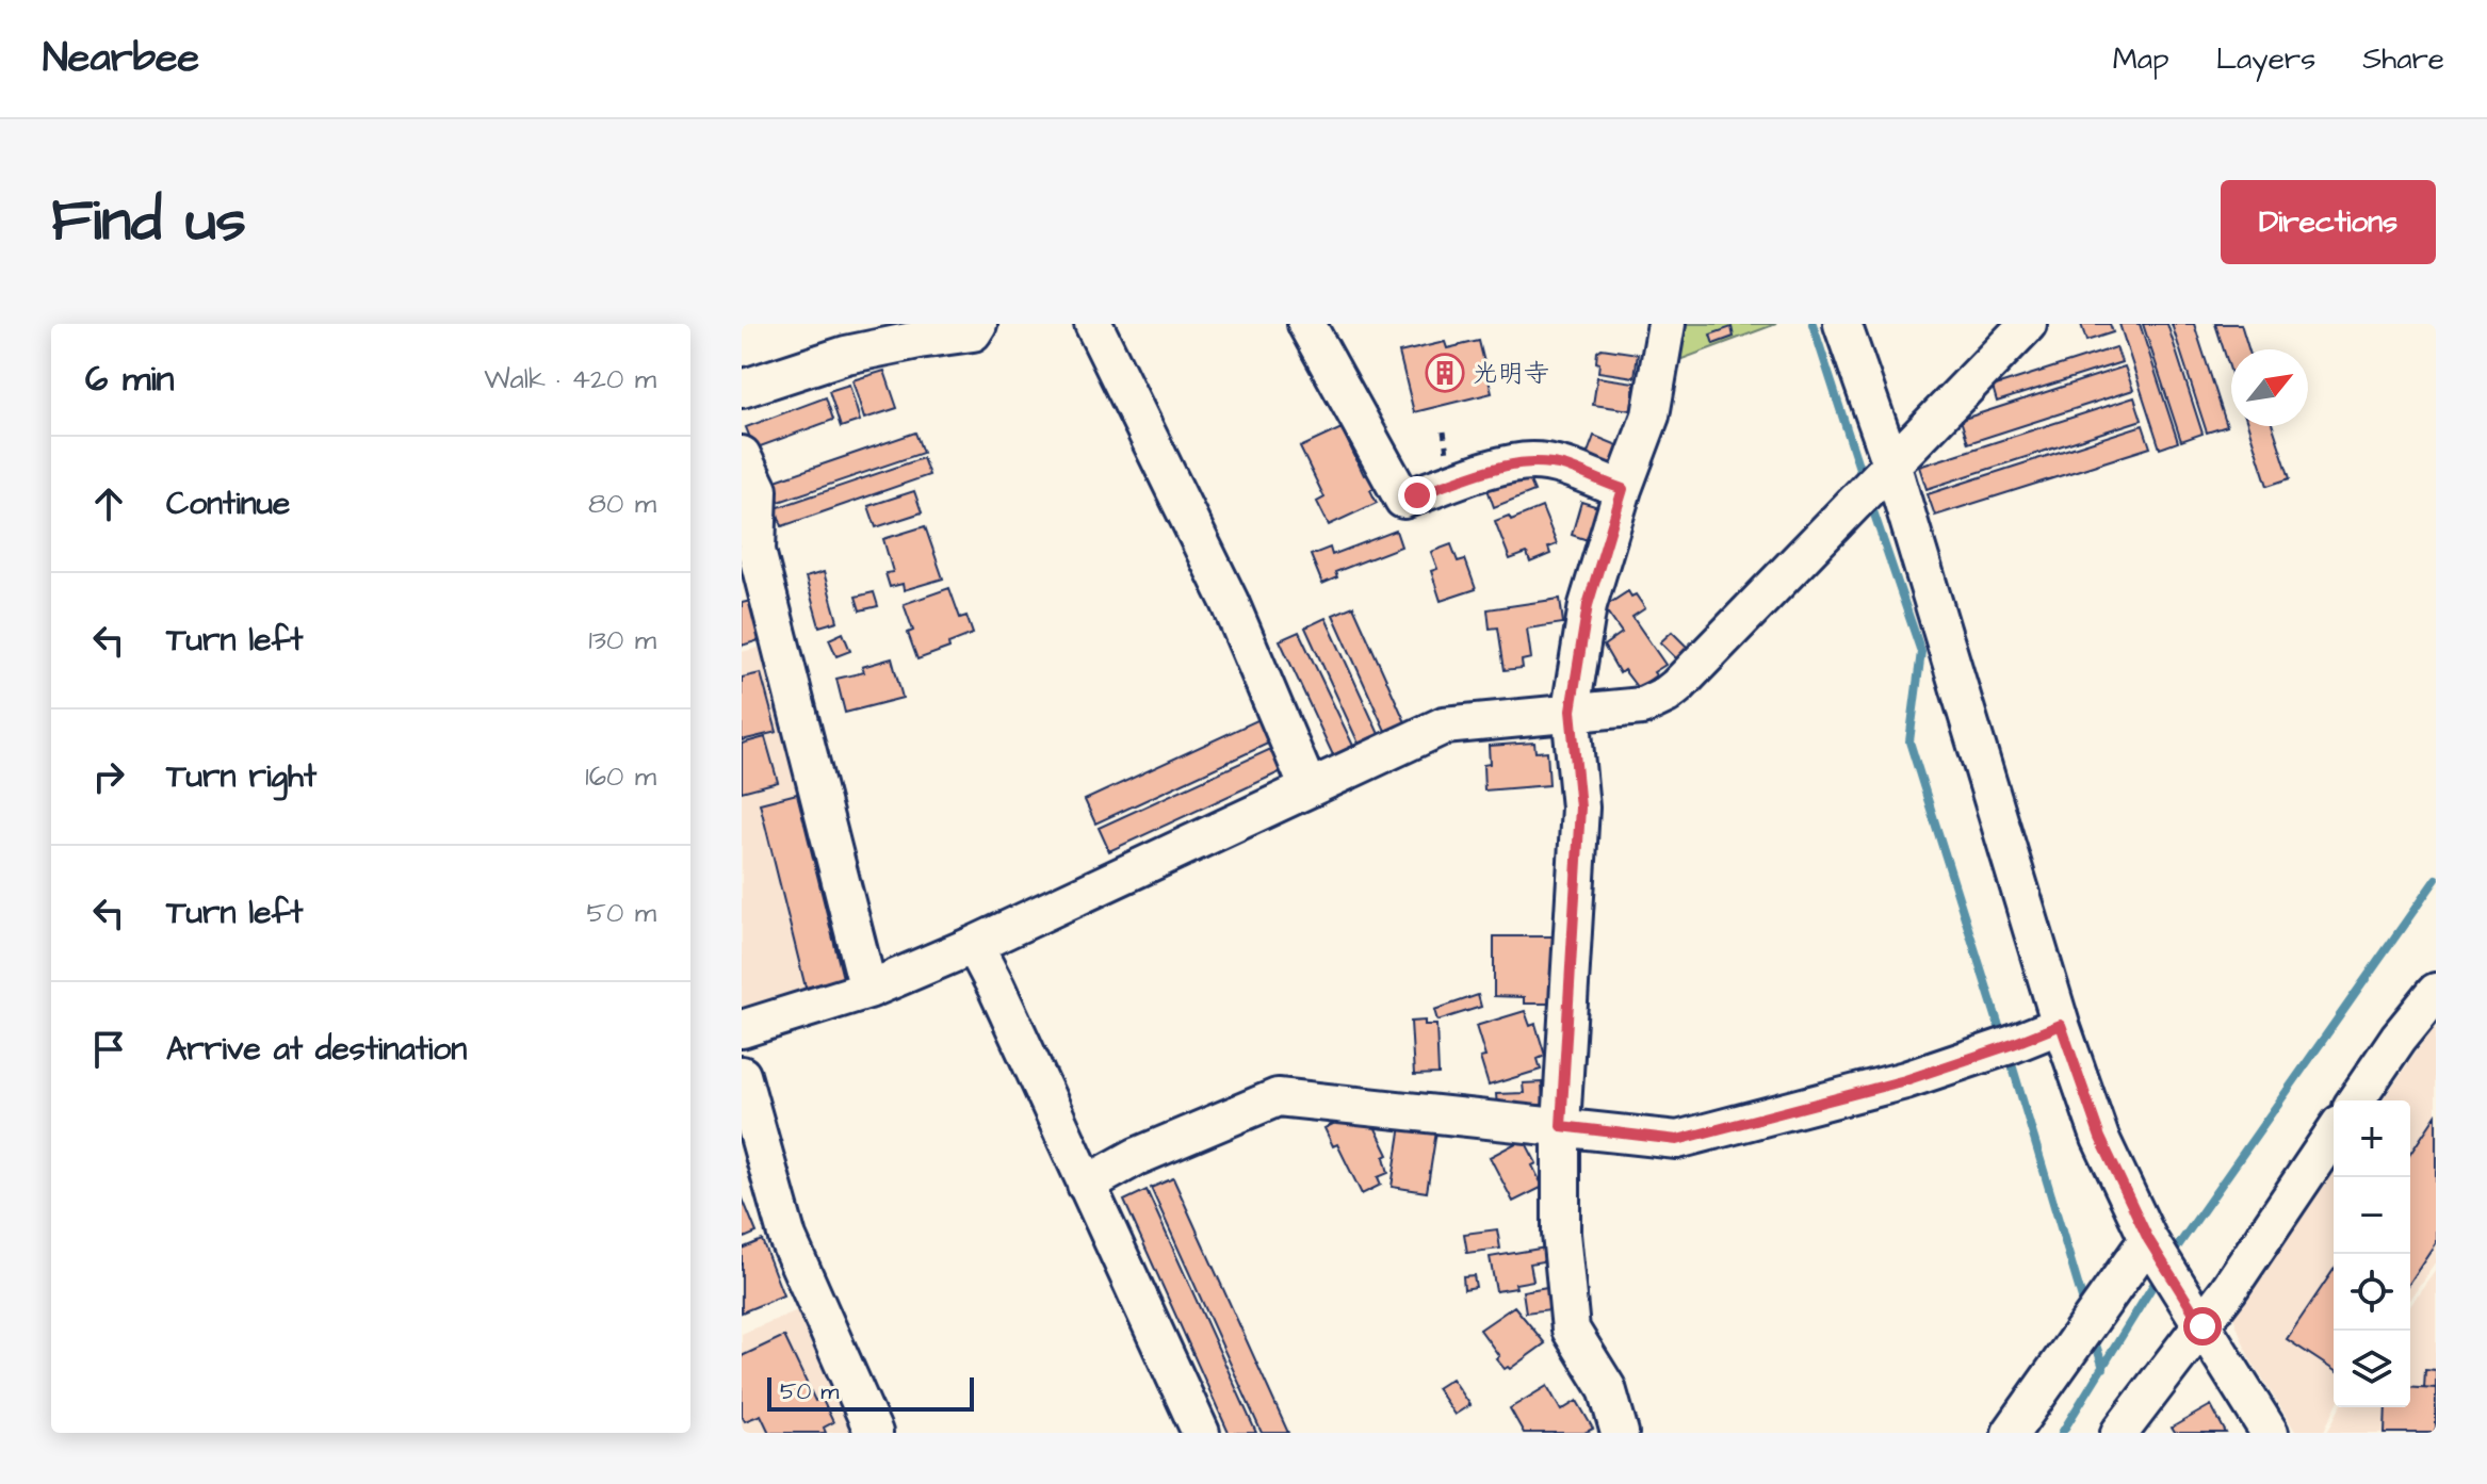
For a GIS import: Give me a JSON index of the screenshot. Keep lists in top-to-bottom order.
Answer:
{
  "places": {
    "building": ["光明寺"]
  },
  "scale_bar": "50 m",
  "north": "top right",
  "page": {
    "header": "Nearbee",
    "nav": ["Map", "Layers", "Share"],
    "title": "Find us",
    "buttons": "Directions",
    "heading": ["6 min", "Walk · 420 m"],
    "list": [
      ["Continue", "80 m"],
      ["Turn left", "130 m"],
      ["Turn right", "160 m"],
      ["Turn left", "50 m"],
      "Arrive at destination"
    ],
    "map_buttons": ["+", "−"],
    "scale": "50 m"
  }
}
